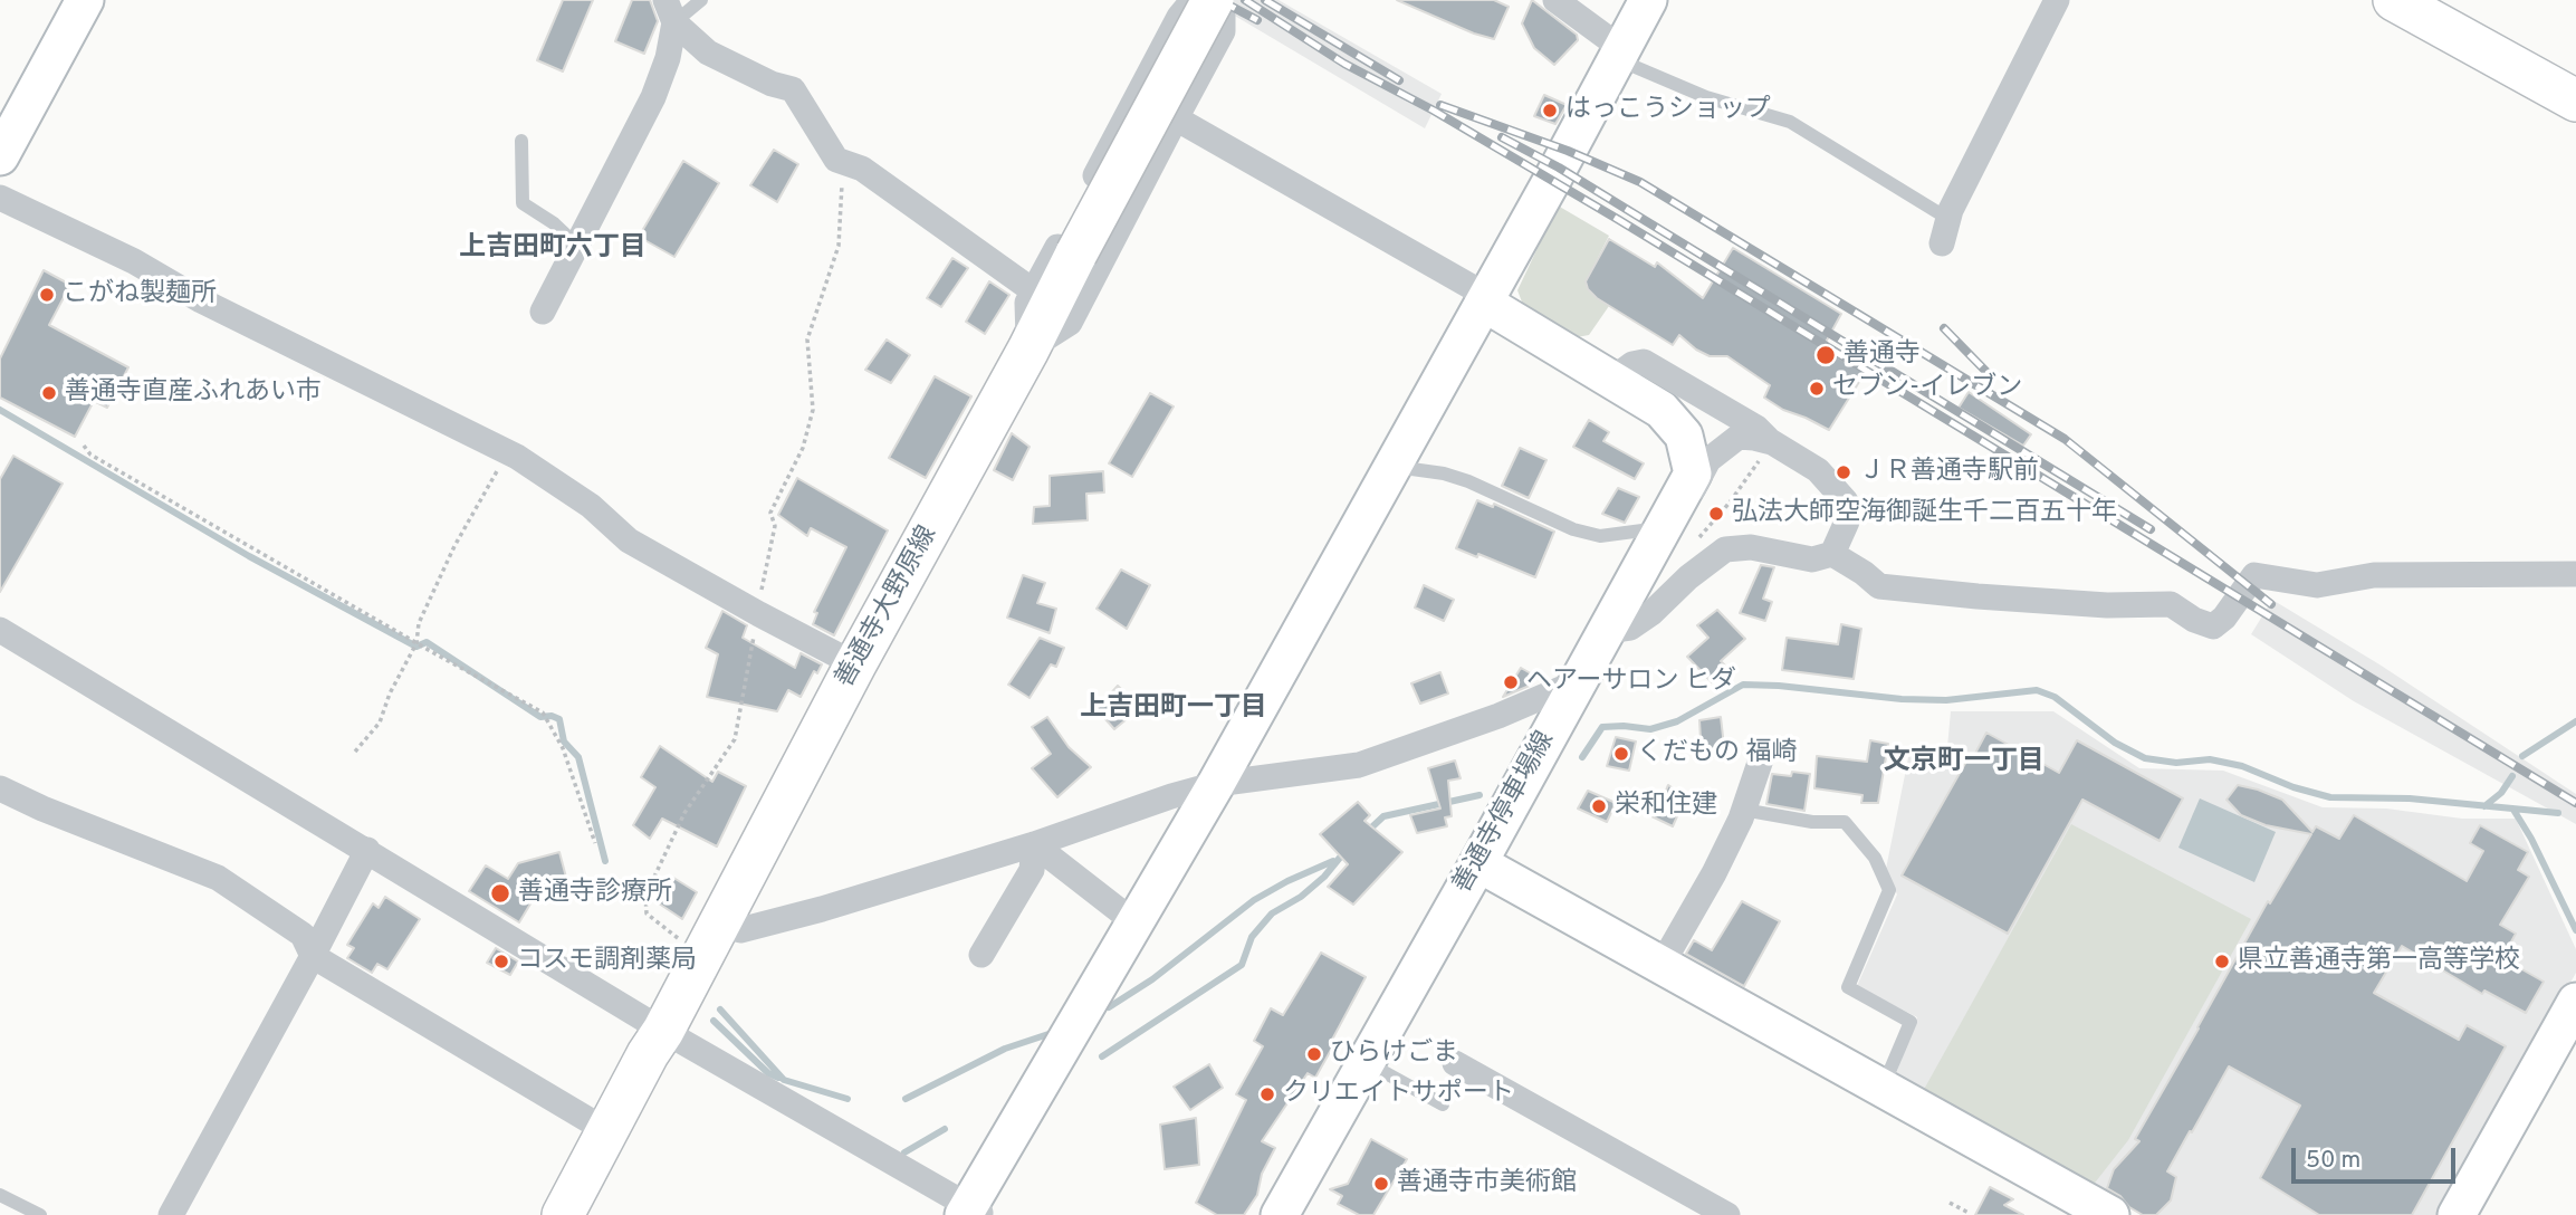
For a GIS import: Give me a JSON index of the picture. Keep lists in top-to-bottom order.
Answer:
{
  "streets": {
    "main road": ["善通寺大野原線"],
    "street": ["善通寺停車場線"]
  },
  "districts": ["上吉田町六丁目", "上吉田町一丁目", "文京町一丁目"],
  "places": [
    "はっこうショップ",
    "こがね製麺所",
    "善通寺",
    "セブン-イレブン",
    "善通寺直産ふれあい市",
    "ＪＲ善通寺駅前",
    "弘法大師空海御誕生千二百五十年",
    "ヘアーサロン ヒダ",
    "くだもの 福崎",
    "栄和住建",
    "善通寺診療所",
    "コスモ調剤薬局",
    "県立善通寺第一高等学校",
    "ひらけごま",
    "クリエイトサポート",
    "善通寺市美術館"
  ],
  "scale_bar": "50 m"
}
